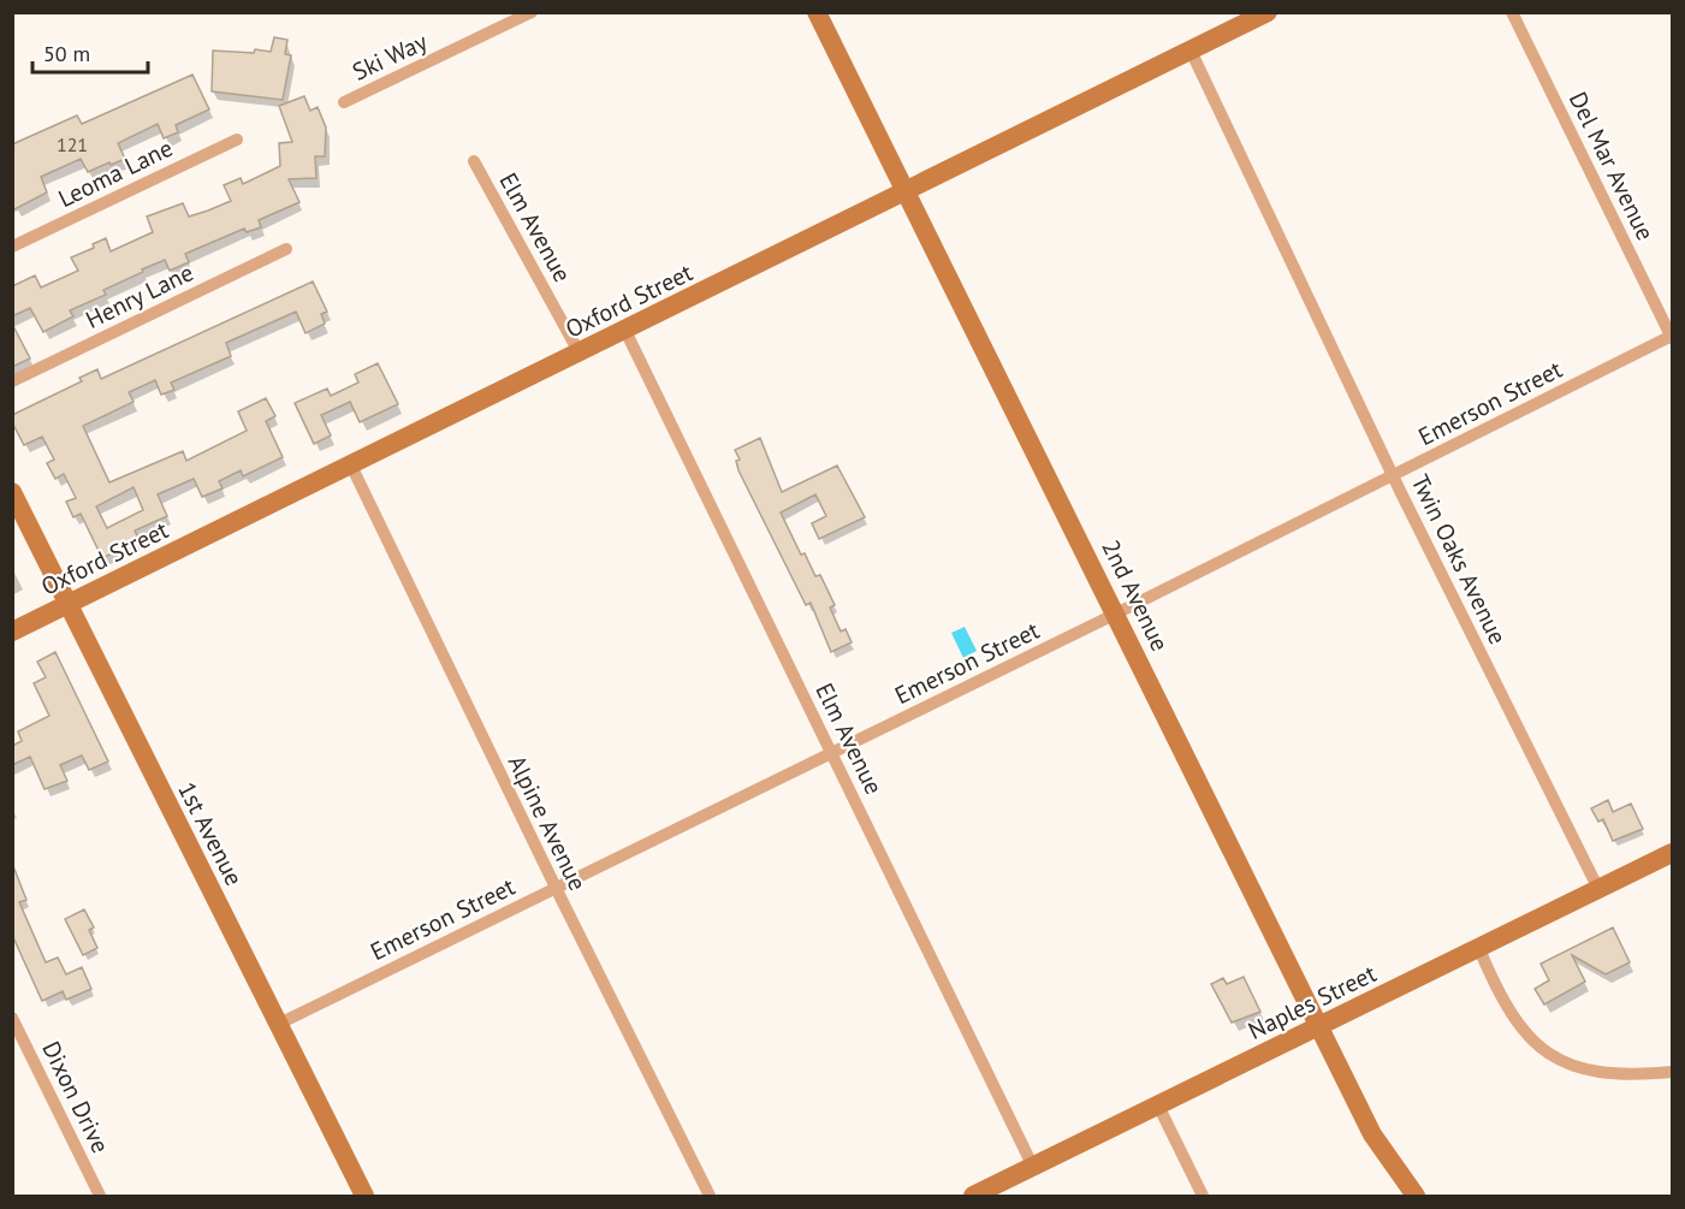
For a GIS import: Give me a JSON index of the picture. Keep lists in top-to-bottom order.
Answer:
{
  "streets": {
    "street": [
      "Ski Way",
      "Del Mar Avenue",
      "Leoma Lane",
      "Elm Avenue",
      "Henry Lane",
      "Oxford Street",
      "Emerson Street",
      "Twin Oaks Avenue",
      "2nd Avenue",
      "Alpine Avenue",
      "1st Avenue",
      "Naples Street",
      "Dixon Drive"
    ]
  },
  "crossings": [
    ["Del Mar Avenue", "Emerson Street"],
    ["Elm Avenue", "Oxford Street"],
    ["Elm Avenue", "Emerson Street"],
    ["Elm Avenue", "Naples Street"],
    ["Oxford Street", "Twin Oaks Avenue"],
    ["Oxford Street", "2nd Avenue"],
    ["Oxford Street", "Alpine Avenue"],
    ["Oxford Street", "1st Avenue"],
    ["Emerson Street", "Twin Oaks Avenue"],
    ["Emerson Street", "2nd Avenue"],
    ["Emerson Street", "Alpine Avenue"],
    ["Emerson Street", "1st Avenue"],
    ["Twin Oaks Avenue", "Naples Street"],
    ["2nd Avenue", "Naples Street"]
  ],
  "house_numbers": ["121"],
  "scale_bar": "50 m"
}
